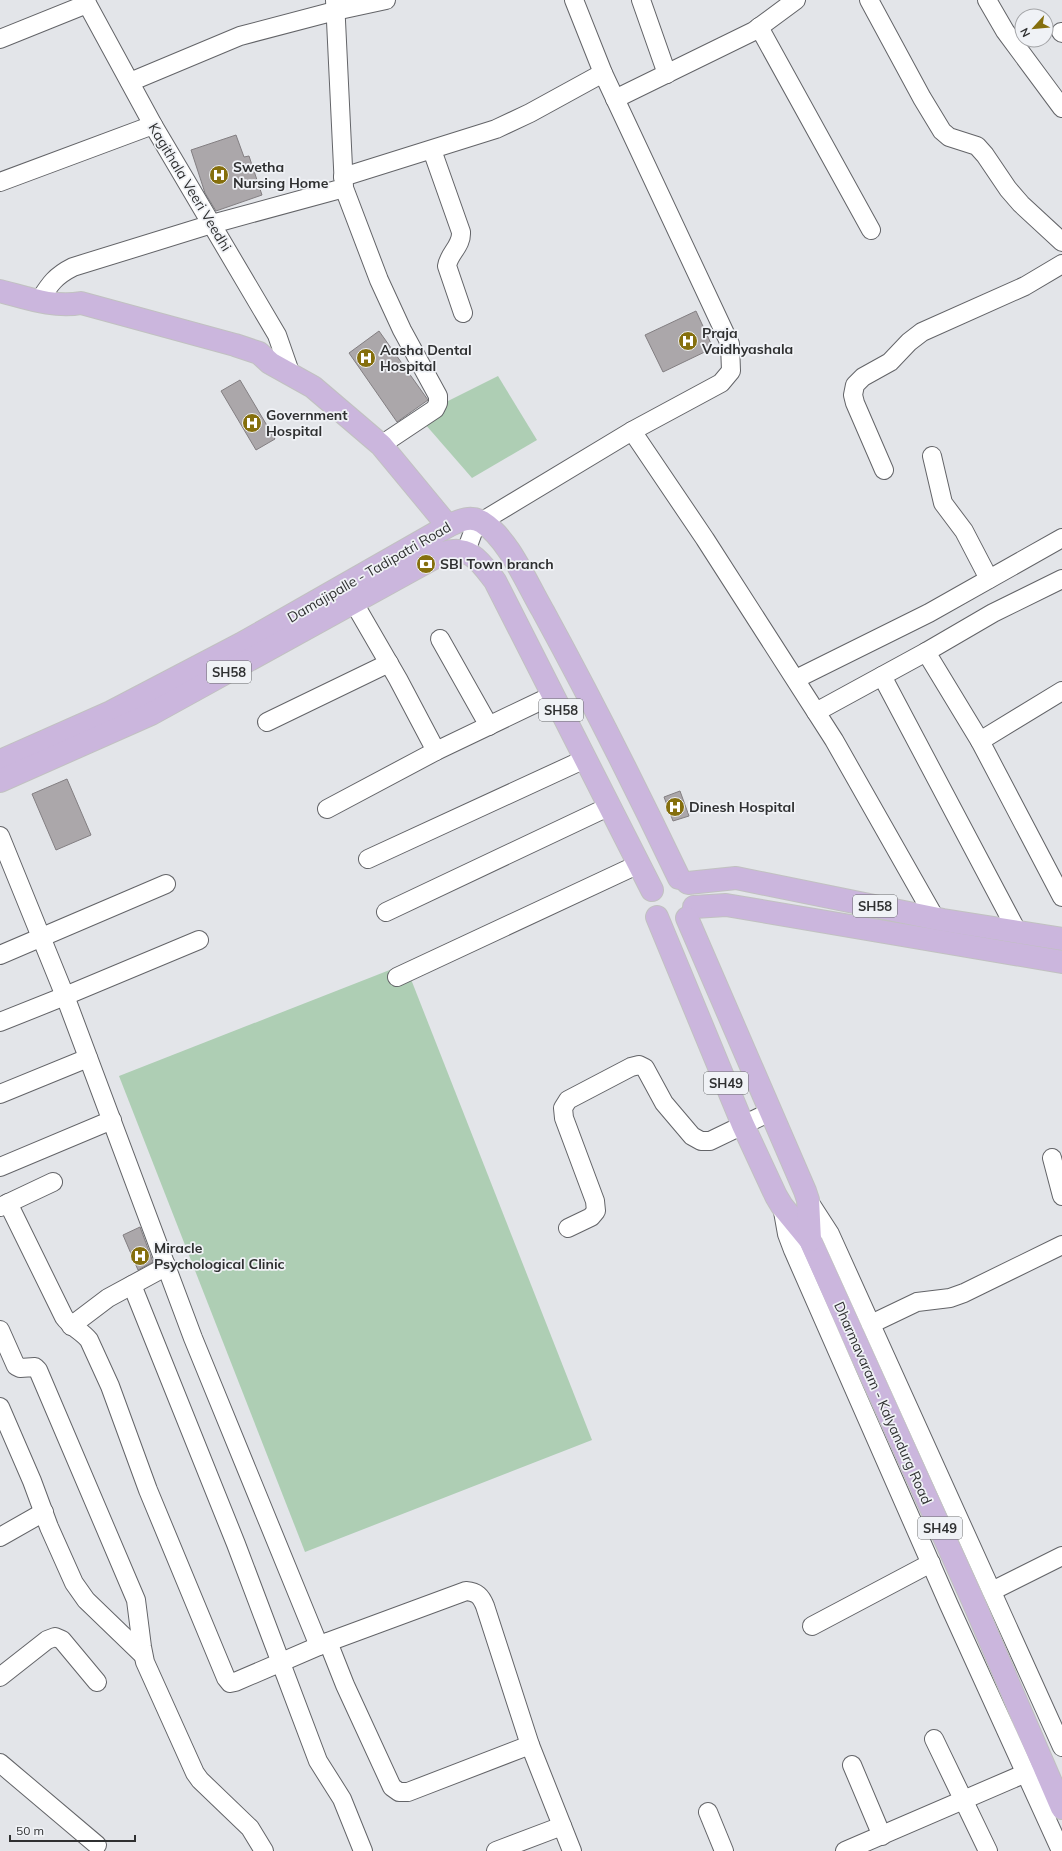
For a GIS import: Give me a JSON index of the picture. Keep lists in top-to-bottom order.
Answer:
{
  "streets": {
    "main road": [
      "Damajipalle - Tadipatri Road",
      "SH58",
      "SH49",
      "Dharmavaram - Kalyandurg Road"
    ],
    "street": ["Kagithala Veeri Veedhi"]
  },
  "crossings": [
    ["Damajipalle - Tadipatri Road", "SH58"],
    ["SH58", "Dharmavaram - Kalyandurg Road"]
  ],
  "places": {
    "hospital": [
      "Swetha Nursing Home",
      "Praja Vaidhyashala",
      "Aasha Dental Hospital",
      "Government Hospital",
      "Dinesh Hospital",
      "Miracle Psychological Clinic"
    ],
    "bank": ["SBI Town branch"]
  },
  "scale_bar": "50 m",
  "north": "bottom left"
}
